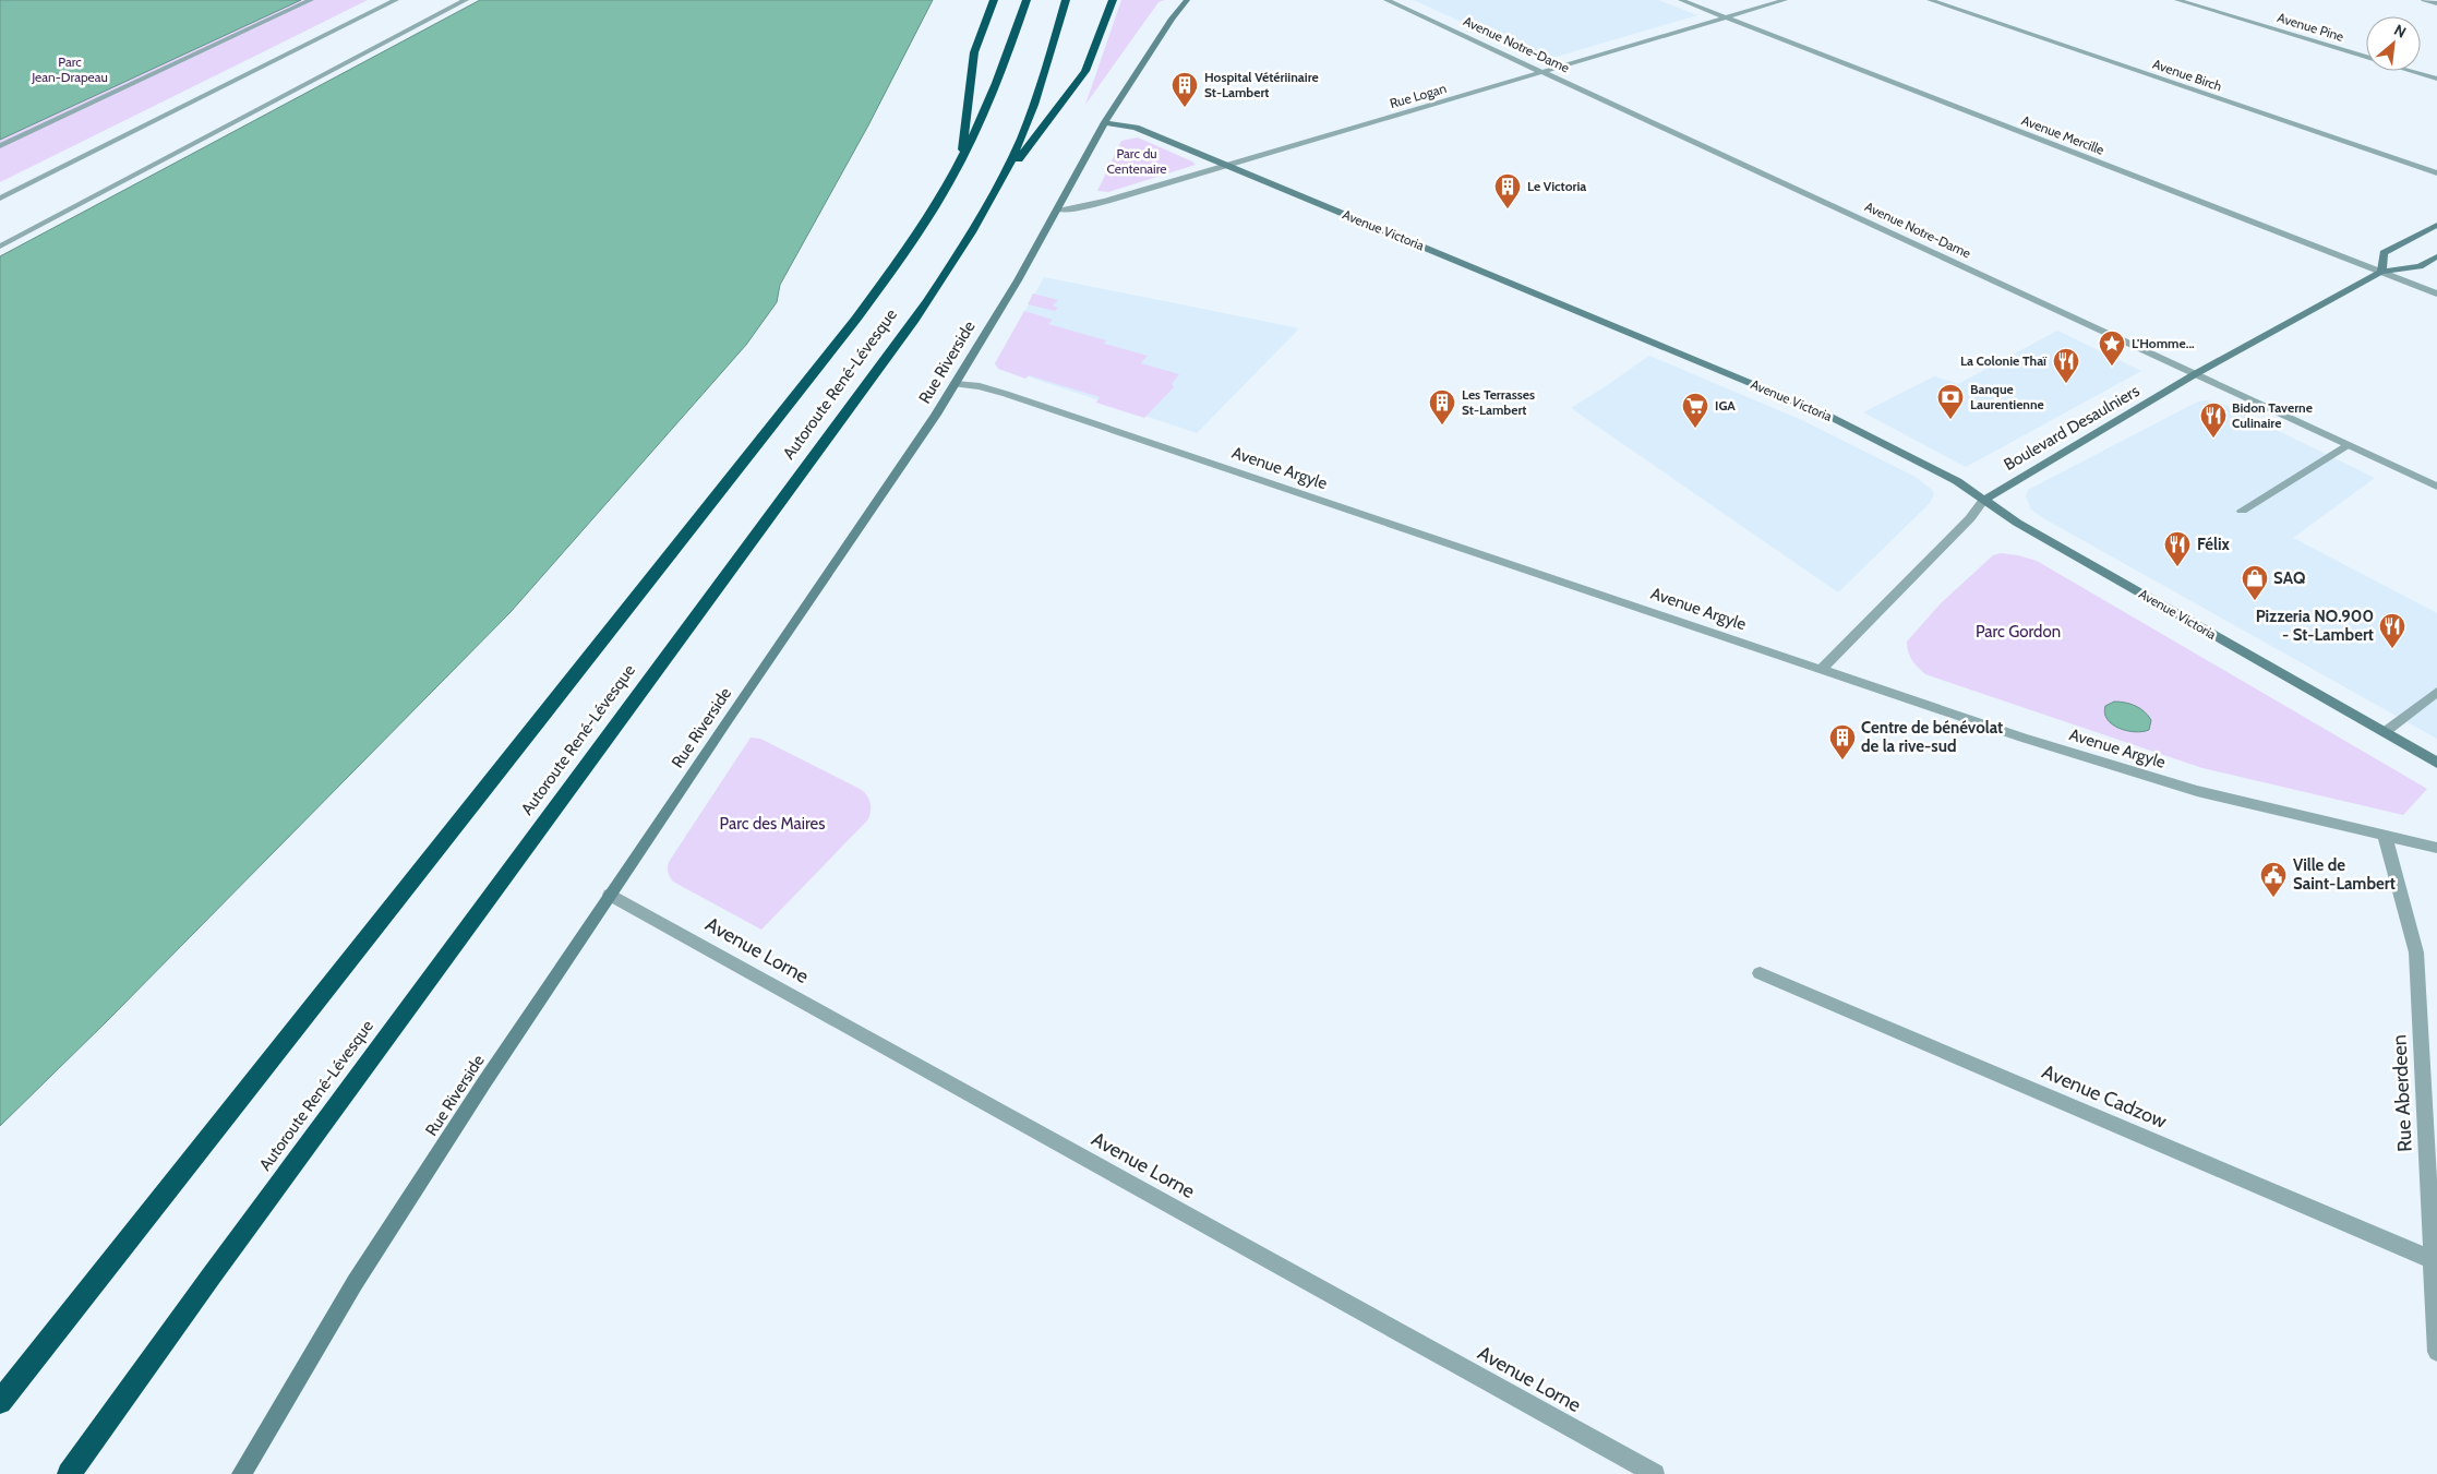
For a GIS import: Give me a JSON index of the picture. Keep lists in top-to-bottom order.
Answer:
{
  "streets": {
    "highway": ["Autoroute René-Lévesque"],
    "street": [
      "Avenue Pine",
      "Avenue Notre-Dame",
      "Avenue Birch",
      "Rue Logan",
      "Avenue Mercille",
      "Avenue Victoria",
      "Rue Riverside",
      "Boulevard Desaulniers",
      "Avenue Argyle",
      "Avenue Lorne",
      "Rue Aberdeen",
      "Avenue Cadzow"
    ]
  },
  "crossings": [
    ["Avenue Notre-Dame", "Rue Logan"],
    ["Avenue Notre-Dame", "Boulevard Desaulniers"],
    ["Rue Logan", "Avenue Mercille"],
    ["Rue Logan", "Avenue Victoria"],
    ["Rue Logan", "Rue Riverside"],
    ["Avenue Mercille", "Boulevard Desaulniers"],
    ["Avenue Victoria", "Rue Riverside"],
    ["Avenue Victoria", "Boulevard Desaulniers"],
    ["Rue Riverside", "Avenue Argyle"],
    ["Rue Riverside", "Avenue Lorne"],
    ["Boulevard Desaulniers", "Avenue Argyle"],
    ["Avenue Argyle", "Rue Aberdeen"],
    ["Rue Aberdeen", "Avenue Cadzow"]
  ],
  "parks": [
    "Parc Jean-Drapeau",
    "Parc du Centenaire",
    "Parc Gordon",
    "Parc des Maires"
  ],
  "places": {
    "building": [
      "Hospital Vétériinaire St-Lambert",
      "Le Victoria",
      "Les Terrasses St-Lambert",
      "Centre de bénévolat de la rive-sud"
    ],
    "place": ["L'Homme..."],
    "restaurant": [
      "La Colonie Thaï",
      "Bidon Taverne Culinaire",
      "Félix",
      "Pizzeria NO.900 - St-Lambert"
    ],
    "bank": ["Banque Laurentienne"],
    "supermarket": ["IGA"],
    "shop": ["SAQ"],
    "public building": ["Ville de Saint-Lambert"]
  },
  "north": "top right"
}
